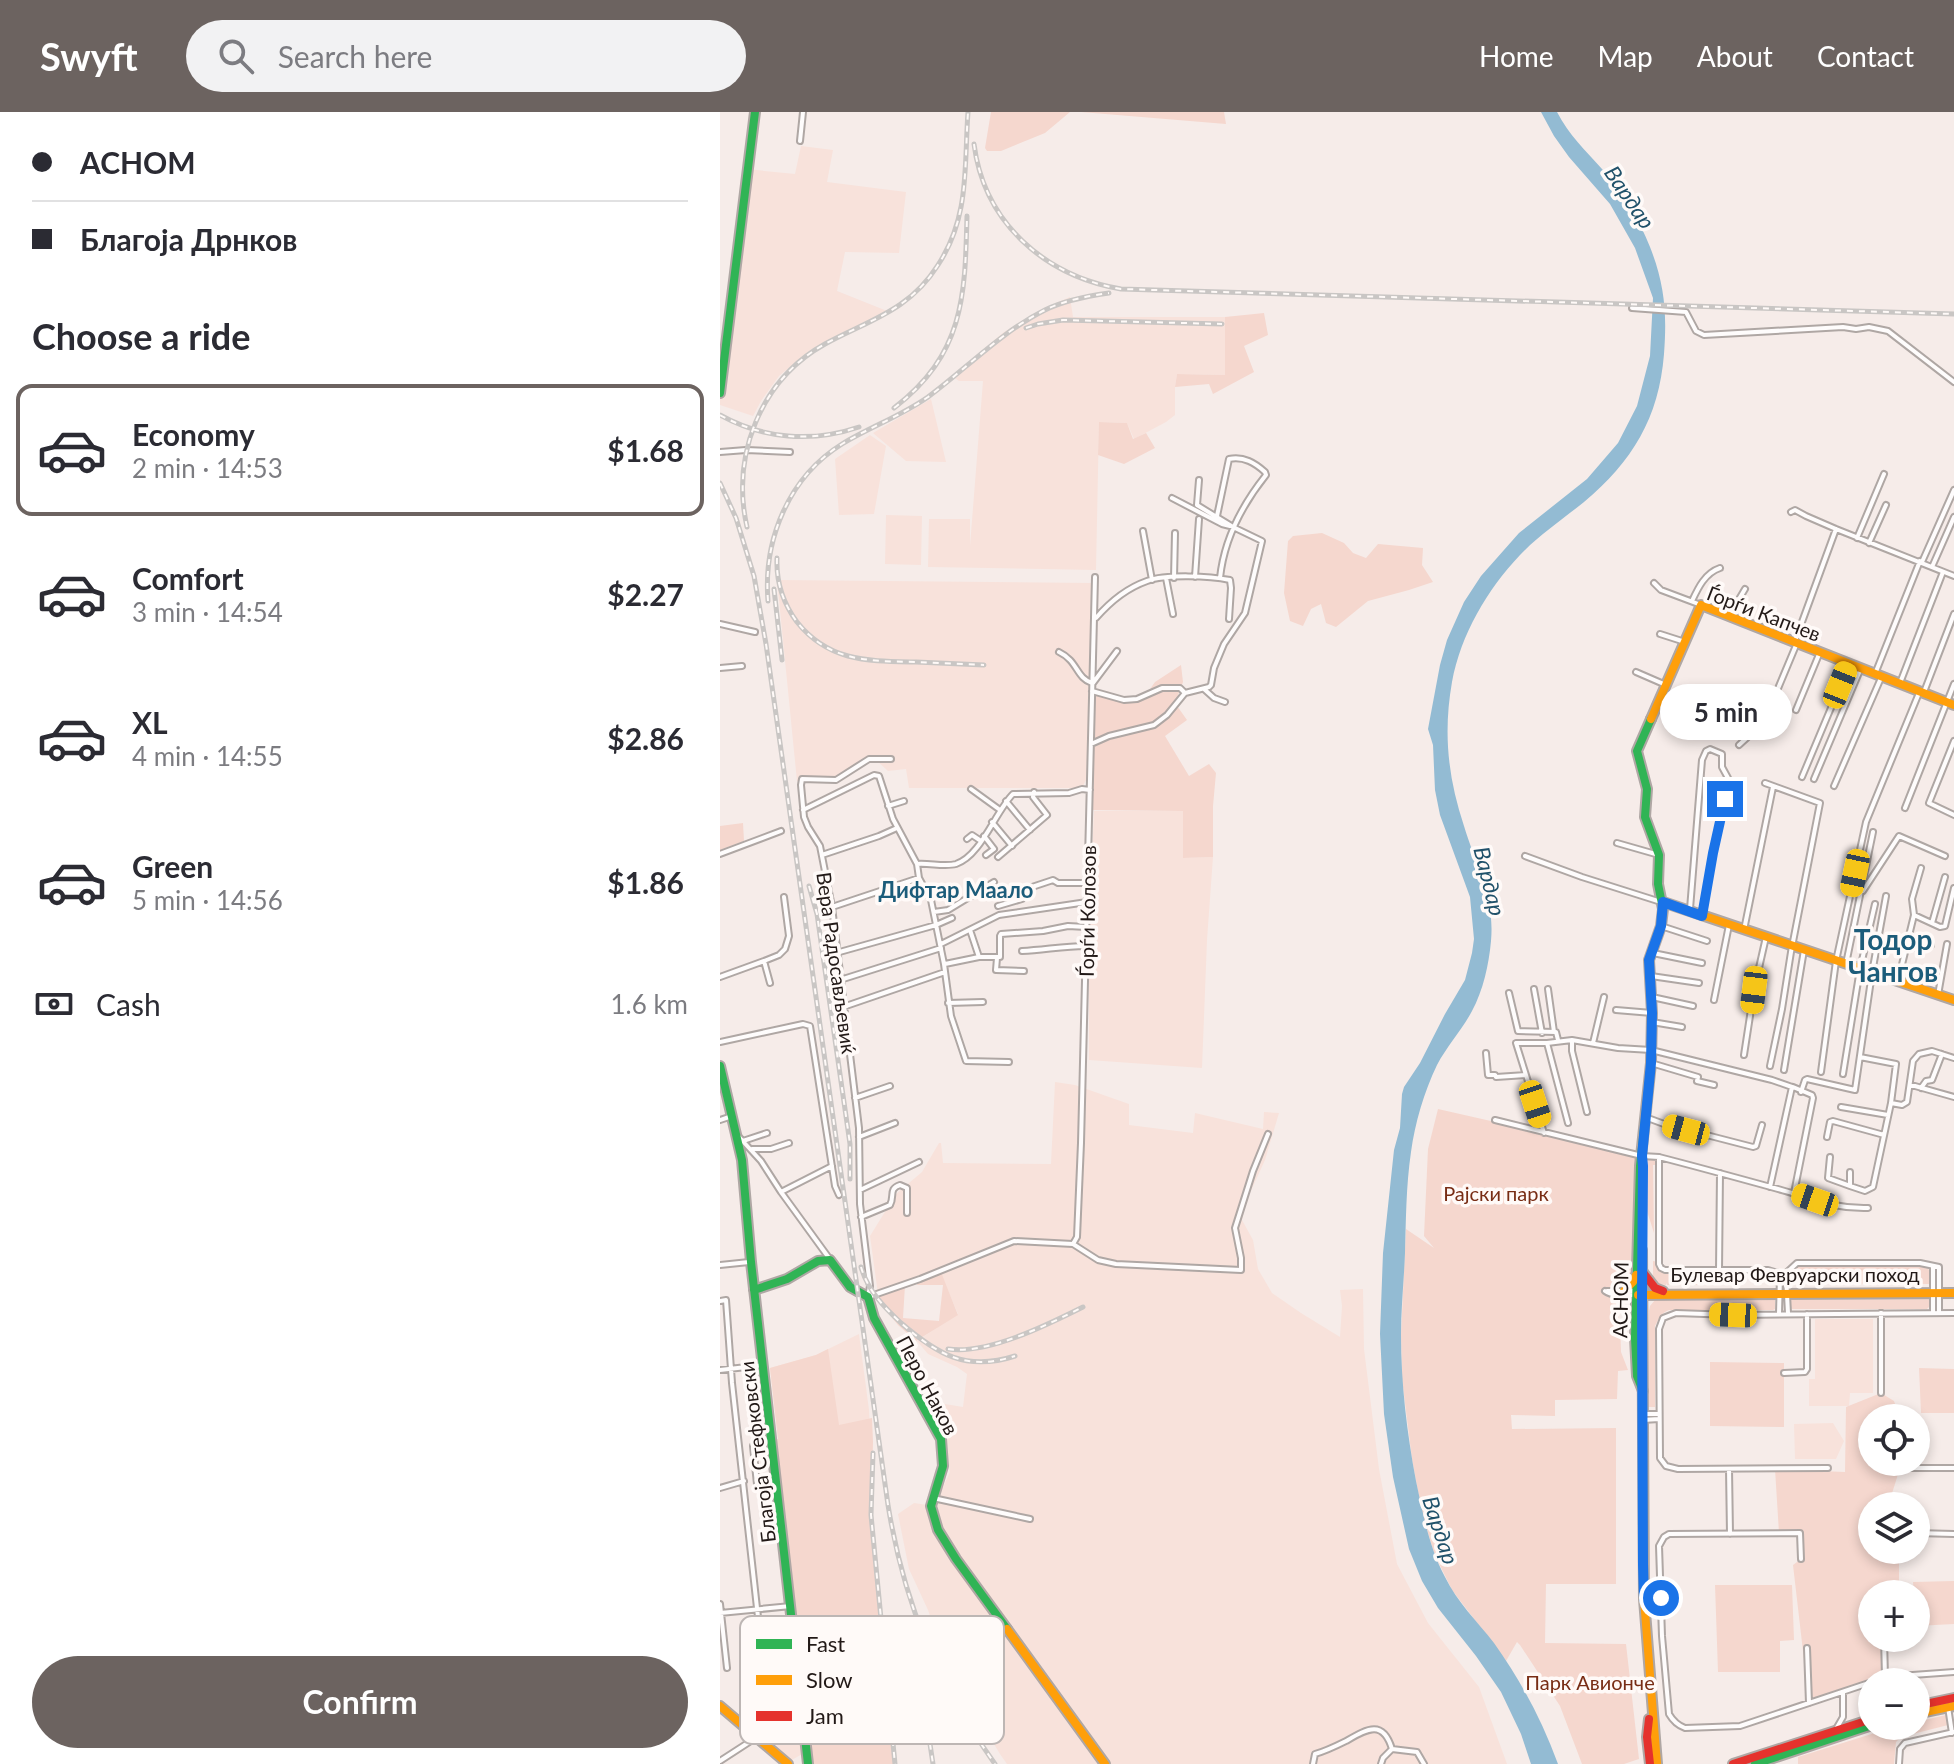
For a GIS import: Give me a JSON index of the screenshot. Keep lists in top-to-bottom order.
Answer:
{
  "streets": {
    "street": [
      "Ѓорѓи Капчев",
      "Ѓорѓи Колозов",
      "Вера Радосављевиќ",
      "Булевар Февруарски поход",
      "АСНОМ",
      "Перо Наков",
      "Благоја Стефковски"
    ]
  },
  "crossings": [
    ["Вера Радосављевиќ", "Перо Наков"],
    ["Булевар Февруарски поход", "АСНОМ"]
  ],
  "districts": ["Дифтар Маало", "Тодор Чангов"],
  "water": ["Вардар"],
  "parks": ["Рајски парк", "Парк Авионче"],
  "legend": ["Fast", "Slow", "Jam"],
  "page": {
    "header": "Swyft",
    "search": "Search here",
    "nav": [
      "Home",
      "Map",
      "About",
      "Contact"
    ],
    "banner": ["АСНОМ", "Благоја Дрнков"],
    "heading": "Choose a ride",
    "list": [
      {
        "name": "Economy",
        "note": "2 min · 14:53",
        "value": "$1.68"
      },
      {
        "name": "Comfort",
        "note": "3 min · 14:54",
        "value": "$2.27"
      },
      {
        "name": "XL",
        "note": "4 min · 14:55",
        "value": "$2.86"
      },
      {
        "name": "Green",
        "note": "5 min · 14:56",
        "value": "$1.86"
      }
    ],
    "bubble": "5 min",
    "pay": ["Cash", "1.6 km"],
    "map_buttons": ["+", "−"],
    "buttons": "Confirm"
  }
}
